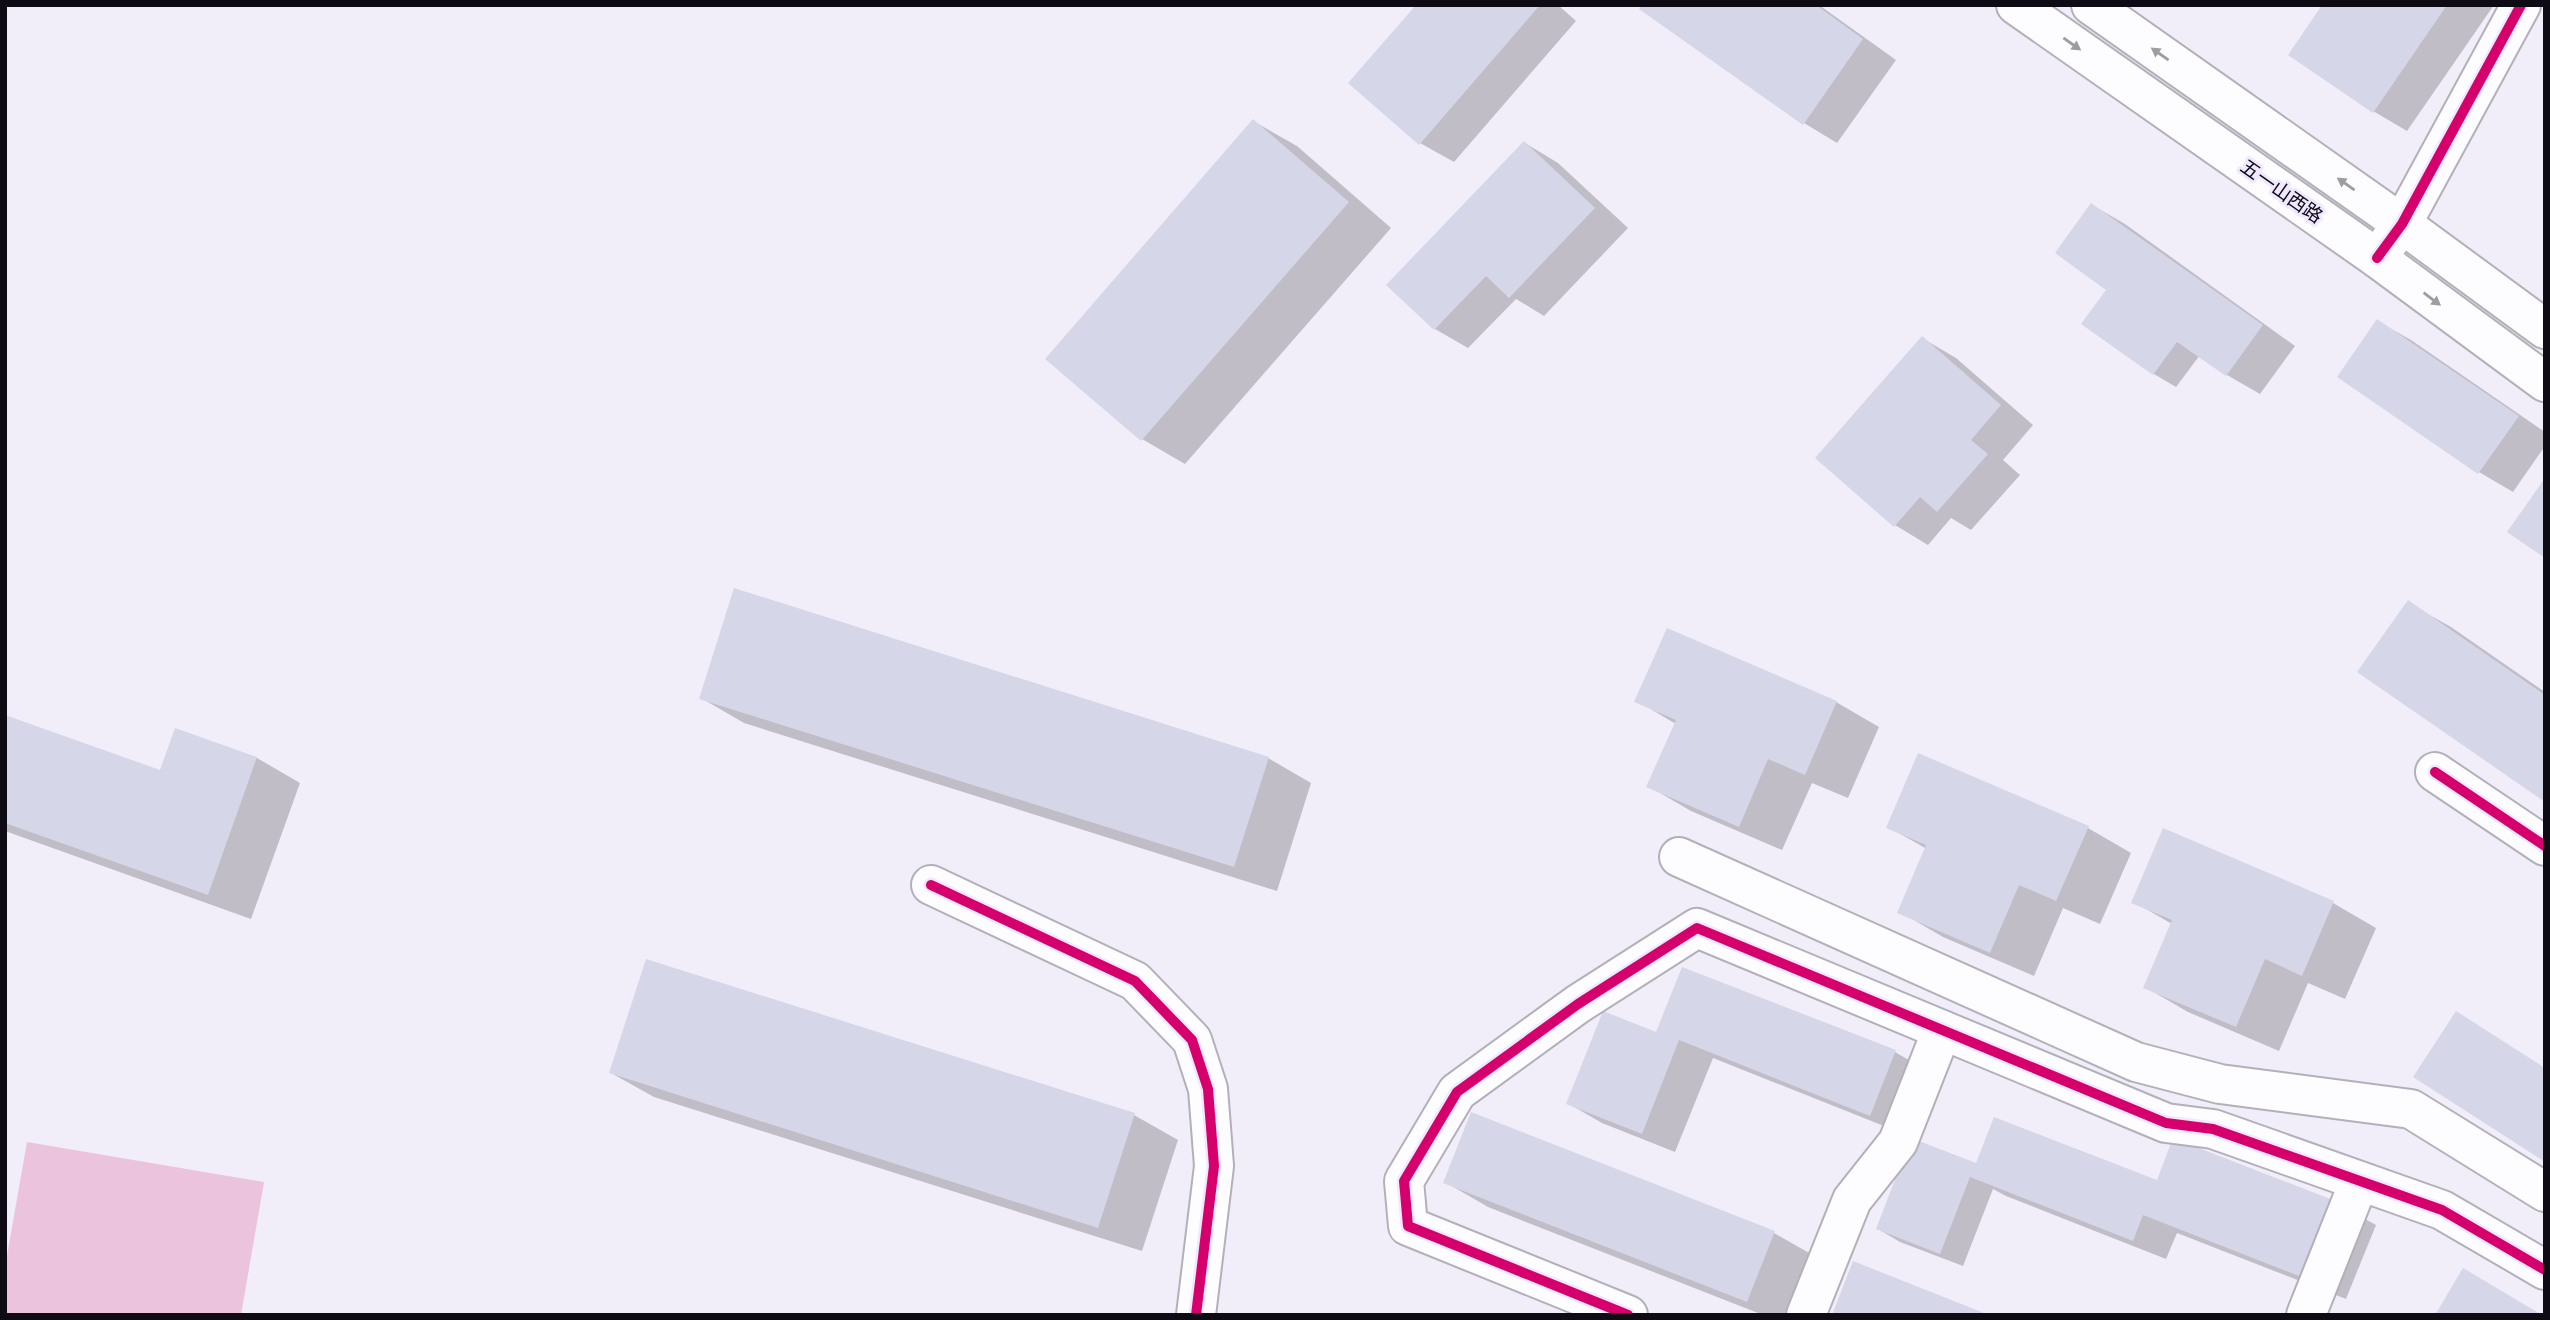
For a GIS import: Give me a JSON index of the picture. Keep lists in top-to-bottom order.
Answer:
{
  "streets": {
    "street": ["五一山西路"]
  }
}
